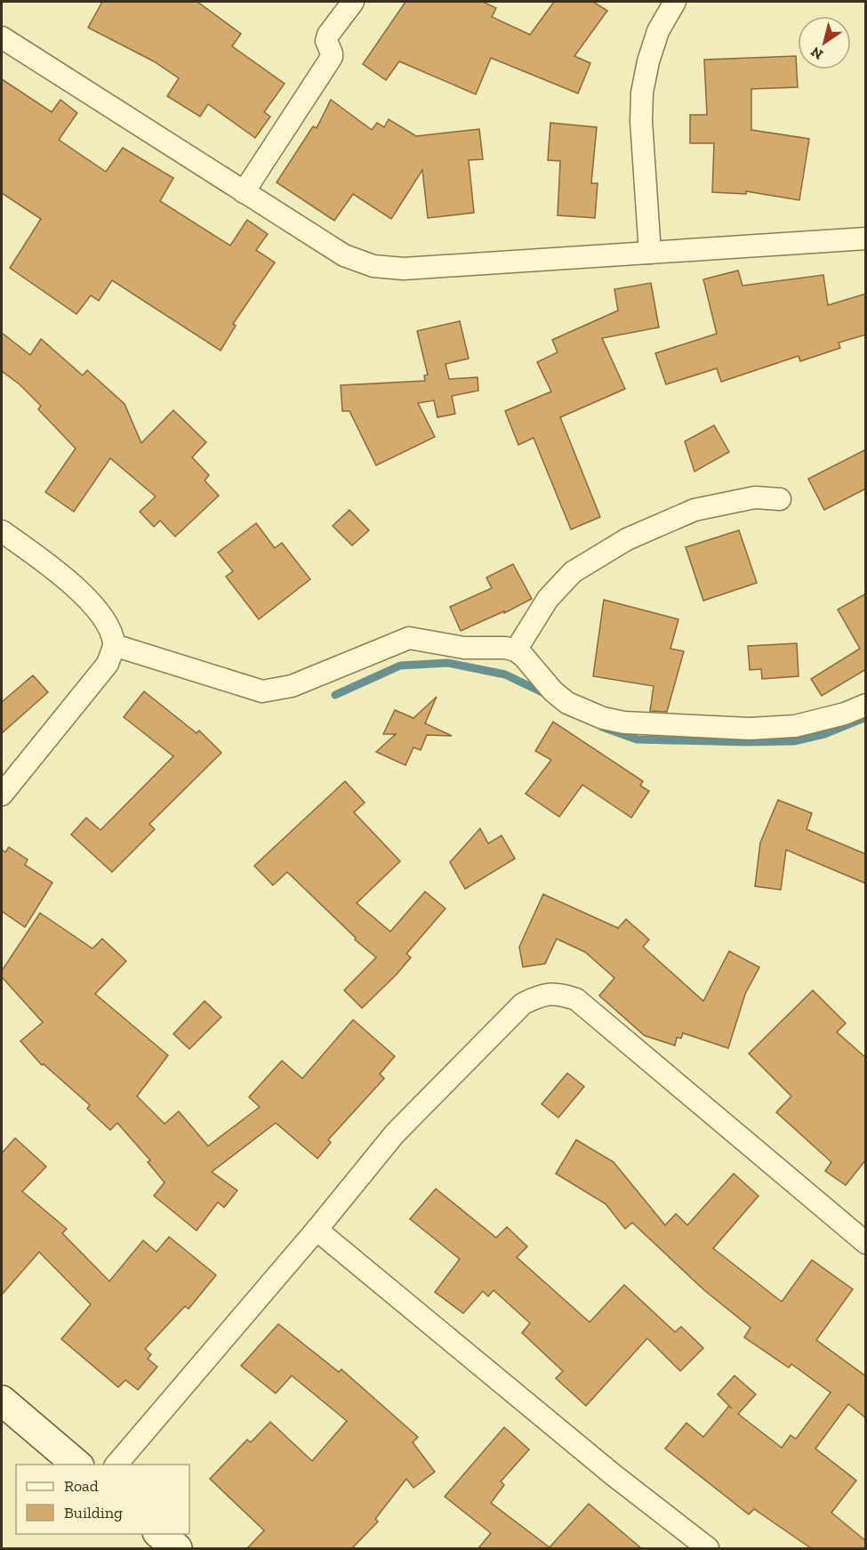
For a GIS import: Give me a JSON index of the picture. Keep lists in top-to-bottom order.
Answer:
{
  "legend": ["Road", "Building"],
  "north": "bottom left"
}
